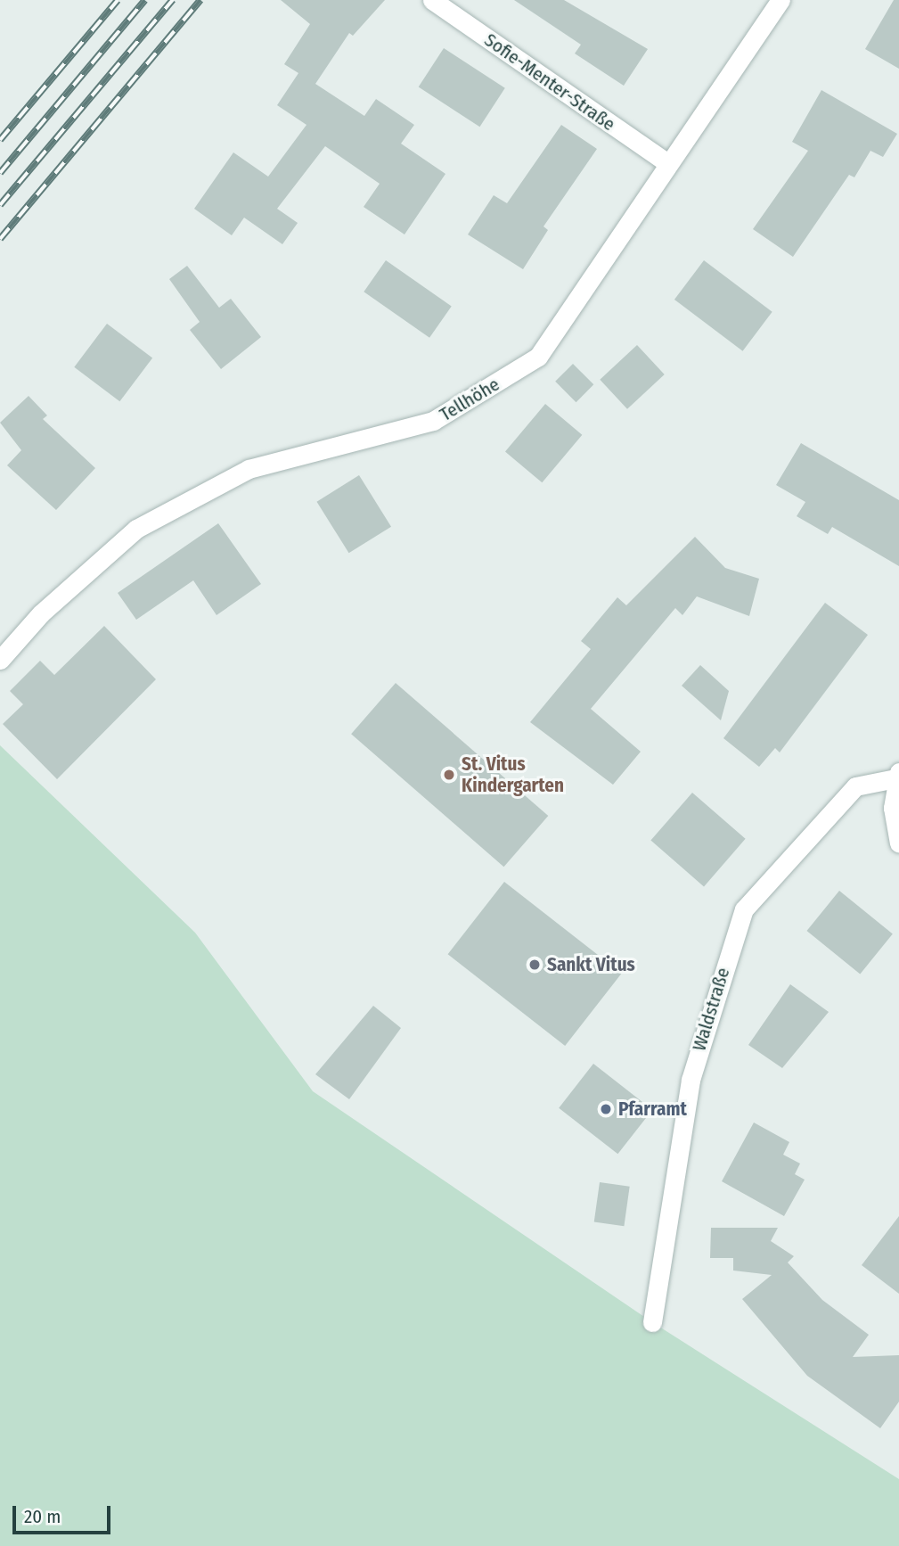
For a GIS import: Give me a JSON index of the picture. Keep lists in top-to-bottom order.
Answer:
{
  "streets": {
    "street": ["Sofie-Menter-Straße", "Tellhöhe", "Waldstraße"]
  },
  "crossings": [
    ["Sofie-Menter-Straße", "Tellhöhe"]
  ],
  "places": ["St. Vitus Kindergarten", "Sankt Vitus", "Pfarramt"],
  "scale_bar": "20 m"
}
